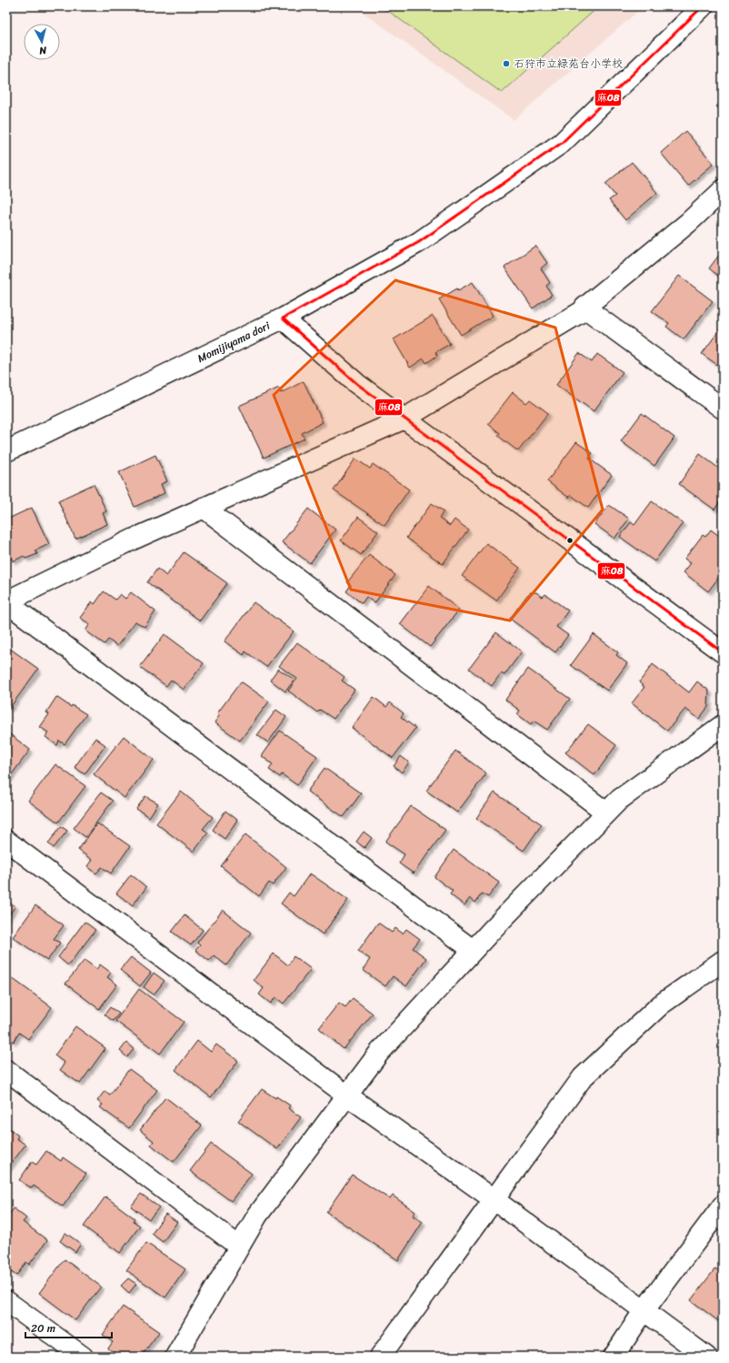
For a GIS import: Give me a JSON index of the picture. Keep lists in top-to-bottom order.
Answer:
{
  "streets": {
    "street": ["Momijiyama dori"]
  },
  "places": ["石狩市立緑苑台小学校"],
  "lines": ["transit line 麻08"],
  "scale_bar": "20 m",
  "north": "bottom"
}
